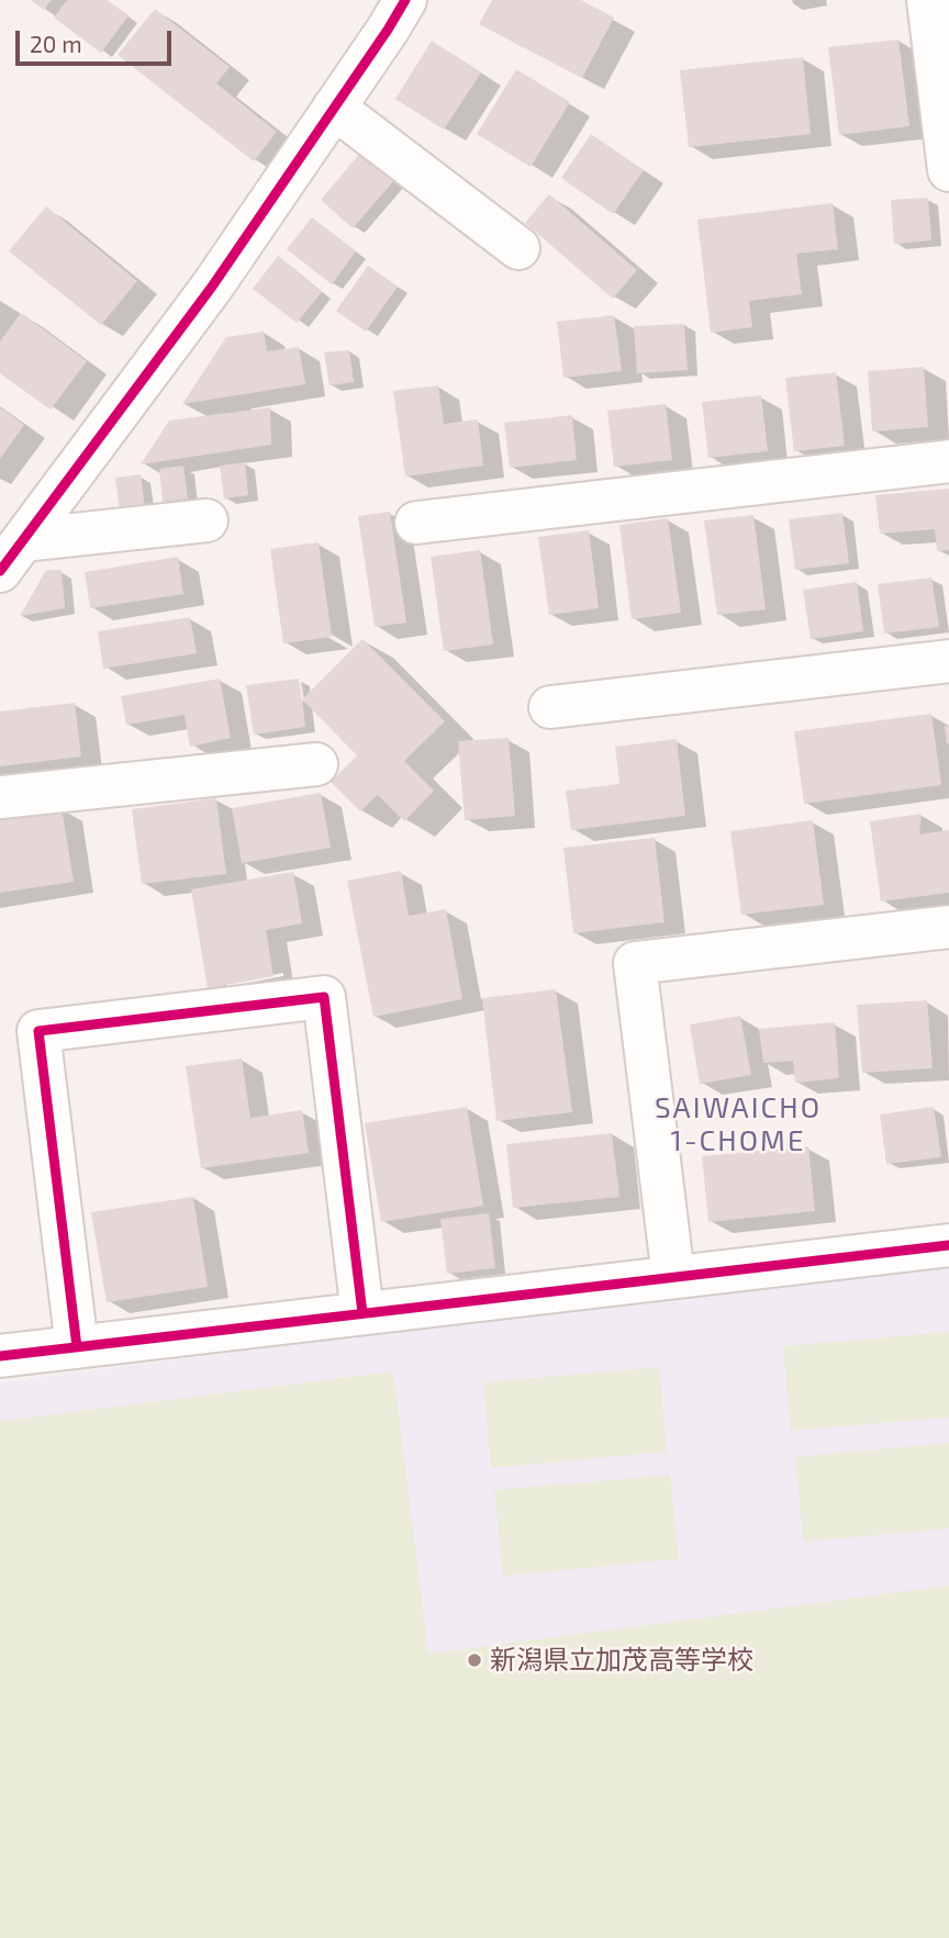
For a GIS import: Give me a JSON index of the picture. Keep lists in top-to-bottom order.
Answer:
{
  "districts": ["SAIWAICHO 1-CHOME"],
  "places": ["新潟県立加茂高等学校"],
  "scale_bar": "20 m"
}
